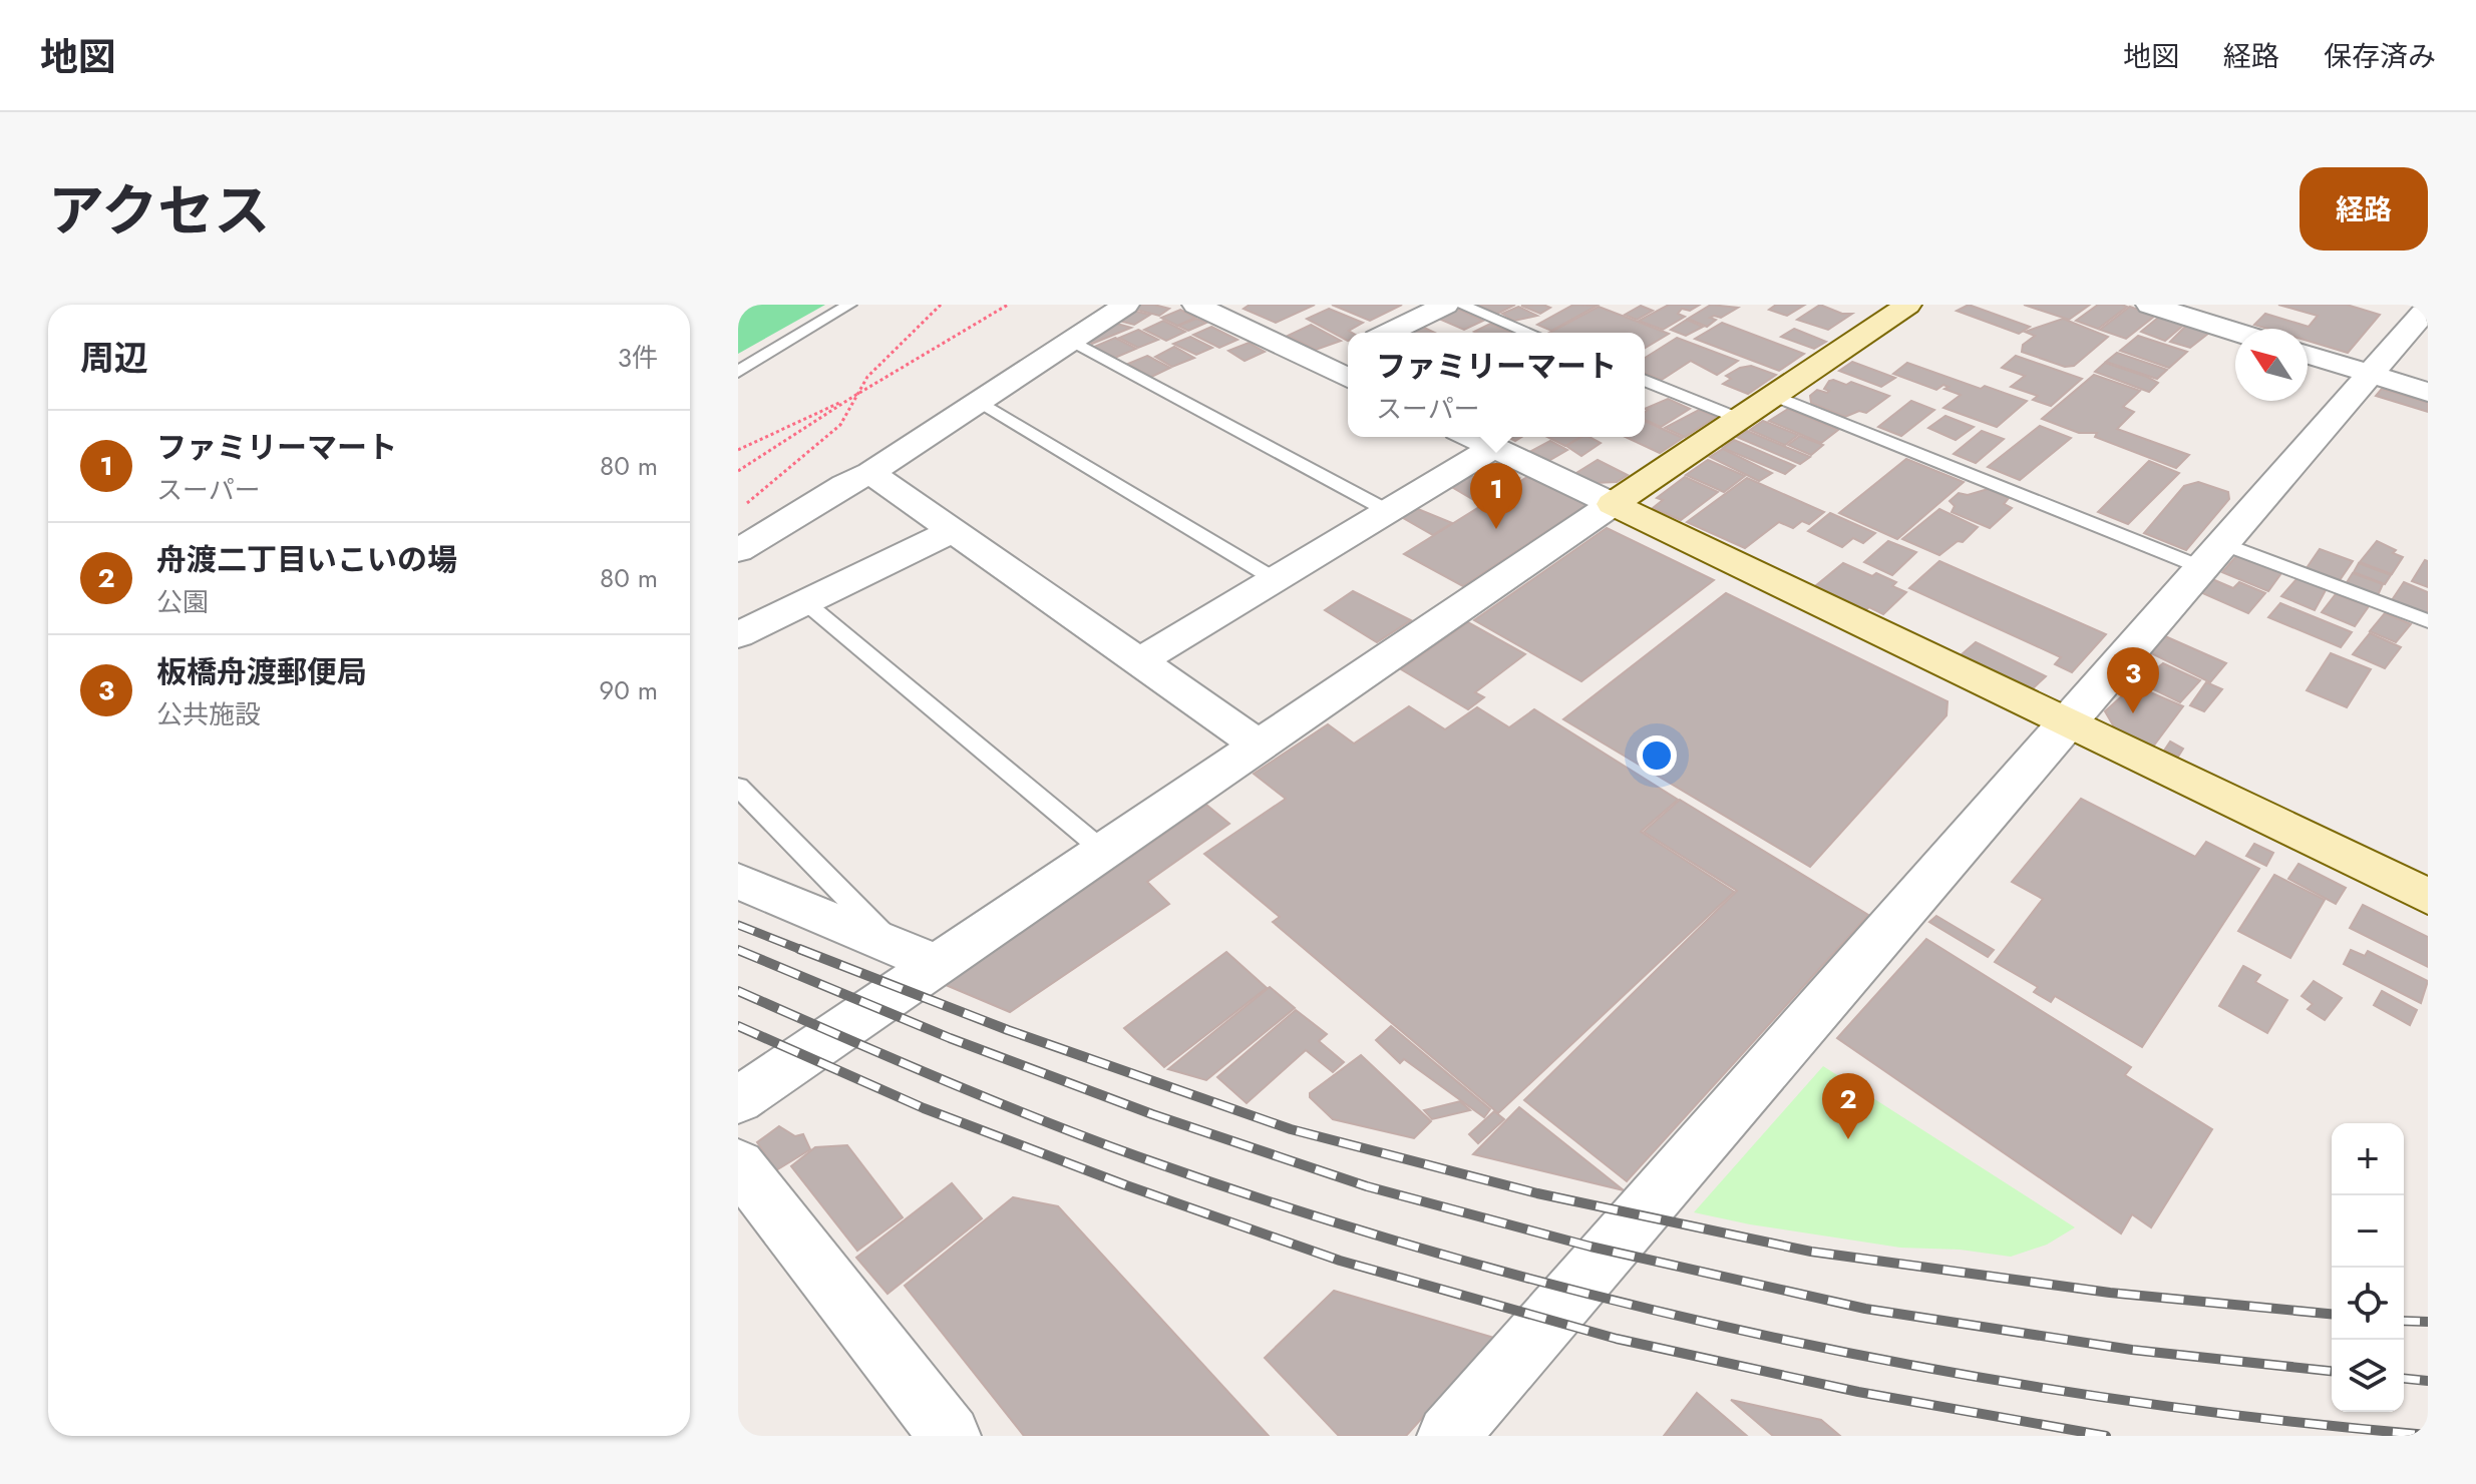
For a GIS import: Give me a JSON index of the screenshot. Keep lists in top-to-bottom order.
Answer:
{
  "north": "top left",
  "page": {
    "header": "地図",
    "nav": ["地図", "経路", "保存済み"],
    "title": "アクセス",
    "buttons": "経路",
    "heading": ["周辺", "3件"],
    "popup": ["ファミリーマート", "スーパー"],
    "list": [
      {
        "mark": "1",
        "name": "ファミリーマート",
        "note": "スーパー",
        "value": "80 m"
      },
      {
        "mark": "2",
        "name": "舟渡二丁目いこいの場",
        "note": "公園",
        "value": "80 m"
      },
      {
        "mark": "3",
        "name": "板橋舟渡郵便局",
        "note": "公共施設",
        "value": "90 m"
      }
    ],
    "pins": ["1", "3", "2"],
    "map_buttons": ["+", "−"]
  }
}
